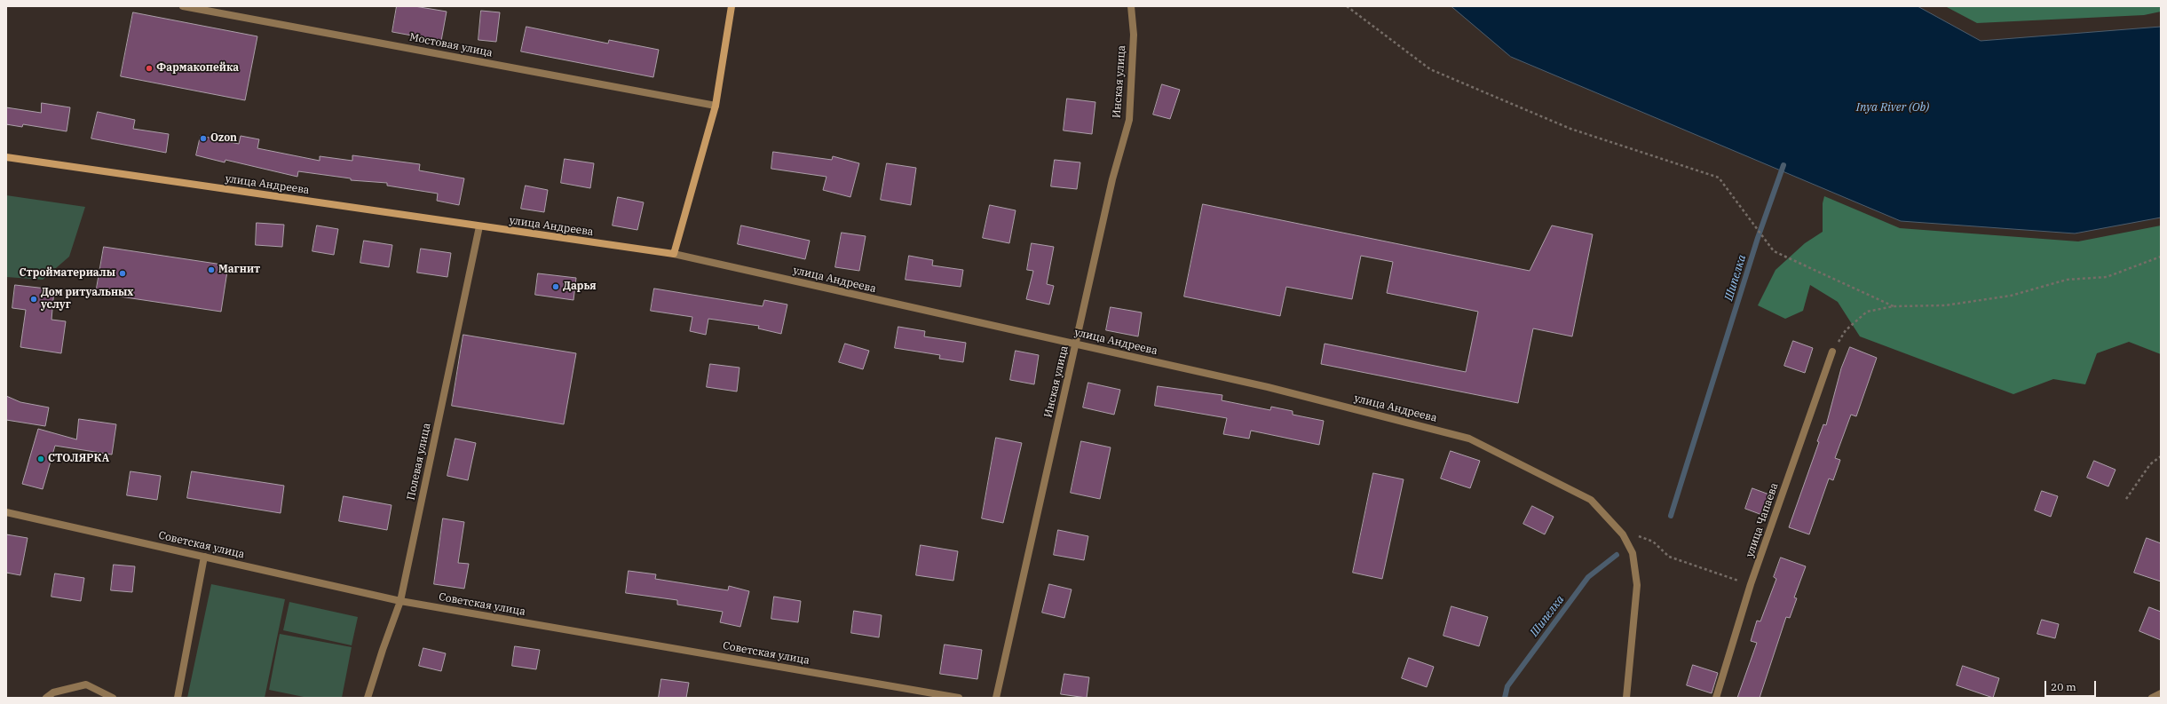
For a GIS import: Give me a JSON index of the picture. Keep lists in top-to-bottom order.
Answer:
{
  "streets": {
    "main road": ["улица Андреева"],
    "street": [
      "Мостовая улица",
      "Инская улица",
      "Полевая улица",
      "улица Чапаева",
      "Советская улица"
    ]
  },
  "crossings": [
    ["Инская улица", "улица Андреева"],
    ["улица Андреева", "Полевая улица"],
    ["Полевая улица", "Советская улица"]
  ],
  "water": ["Inya River (Ob)", "Шипелка"],
  "places": [
    "Фармакопейка",
    "Ozon",
    "Магнит",
    "Стройматериалы",
    "Дарья",
    "Дом ритуальных услуг",
    "СТОЛЯРКА"
  ],
  "scale_bar": "20 m"
}
